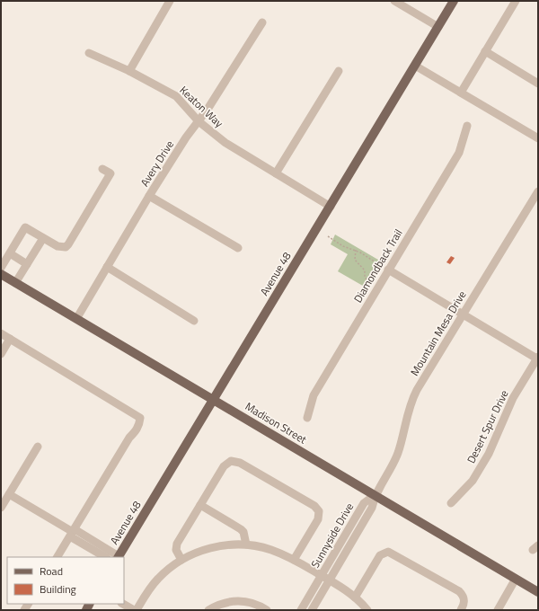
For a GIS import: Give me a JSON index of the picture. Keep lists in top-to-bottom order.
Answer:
{
  "streets": {
    "main road": ["Avenue 48", "Madison Street"],
    "street": [
      "Keaton Way",
      "Avery Drive",
      "Diamondback Trail",
      "Mountain Mesa Drive",
      "Desert Spur Drive",
      "Sunnyside Drive"
    ]
  },
  "crossings": [
    ["Keaton Way", "Avery Drive"],
    ["Keaton Way", "Avenue 48"],
    ["Avery Drive", "Madison Street"],
    ["Avenue 48", "Madison Street"],
    ["Mountain Mesa Drive", "Madison Street"],
    ["Mountain Mesa Drive", "Sunnyside Drive"],
    ["Madison Street", "Sunnyside Drive"]
  ],
  "legend": ["Road", "Building"]
}
